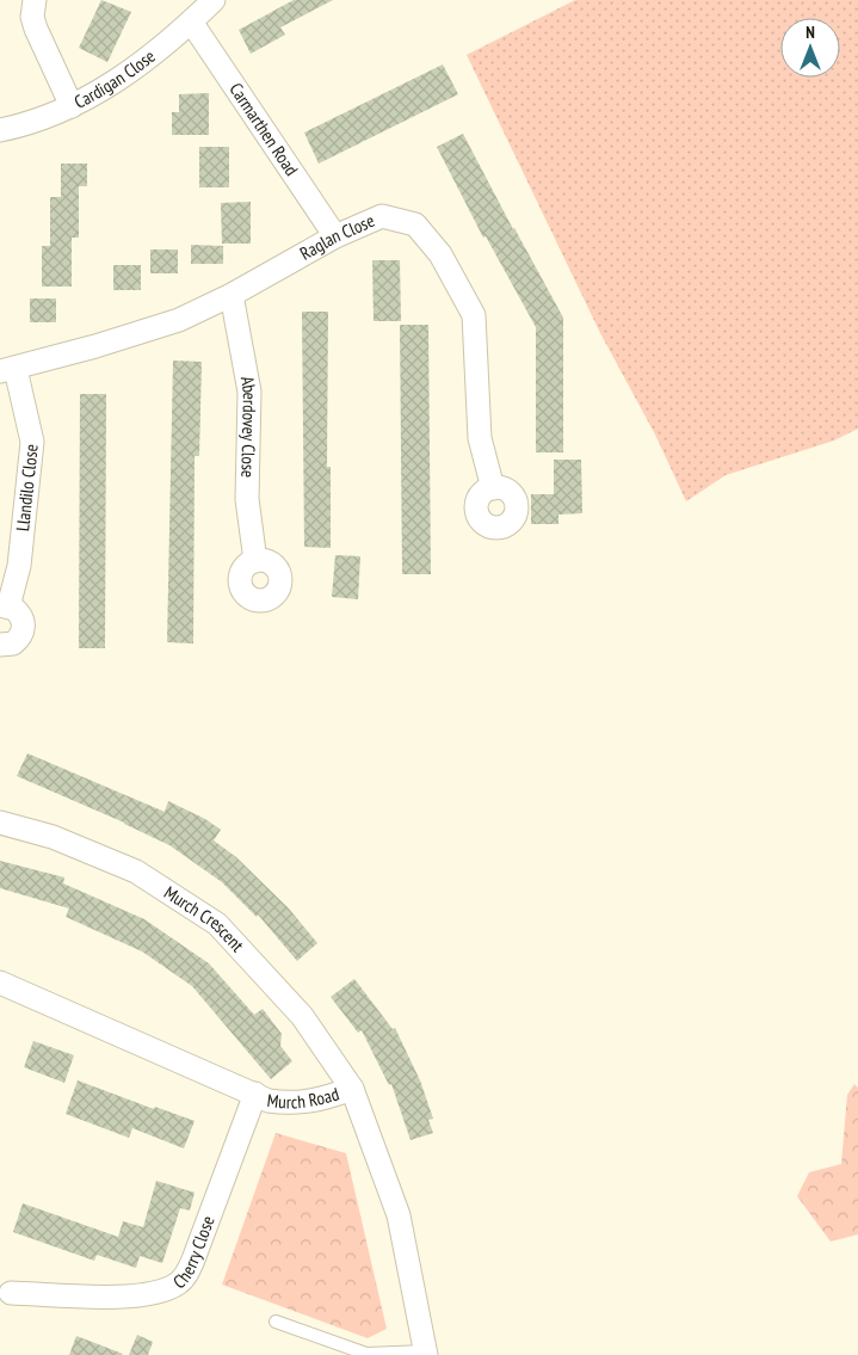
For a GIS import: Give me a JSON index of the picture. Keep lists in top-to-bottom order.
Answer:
{
  "streets": {
    "street": [
      "Cardigan Close",
      "Carmarthen Road",
      "Raglan Close",
      "Aberdovey Close",
      "Llandilo Close",
      "Murch Crescent",
      "Murch Road",
      "Cherry Close"
    ]
  },
  "crossings": [
    ["Cardigan Close", "Carmarthen Road"],
    ["Carmarthen Road", "Raglan Close"],
    ["Raglan Close", "Aberdovey Close"],
    ["Raglan Close", "Llandilo Close"],
    ["Murch Crescent", "Murch Road"],
    ["Murch Road", "Cherry Close"]
  ],
  "north": "top"
}
